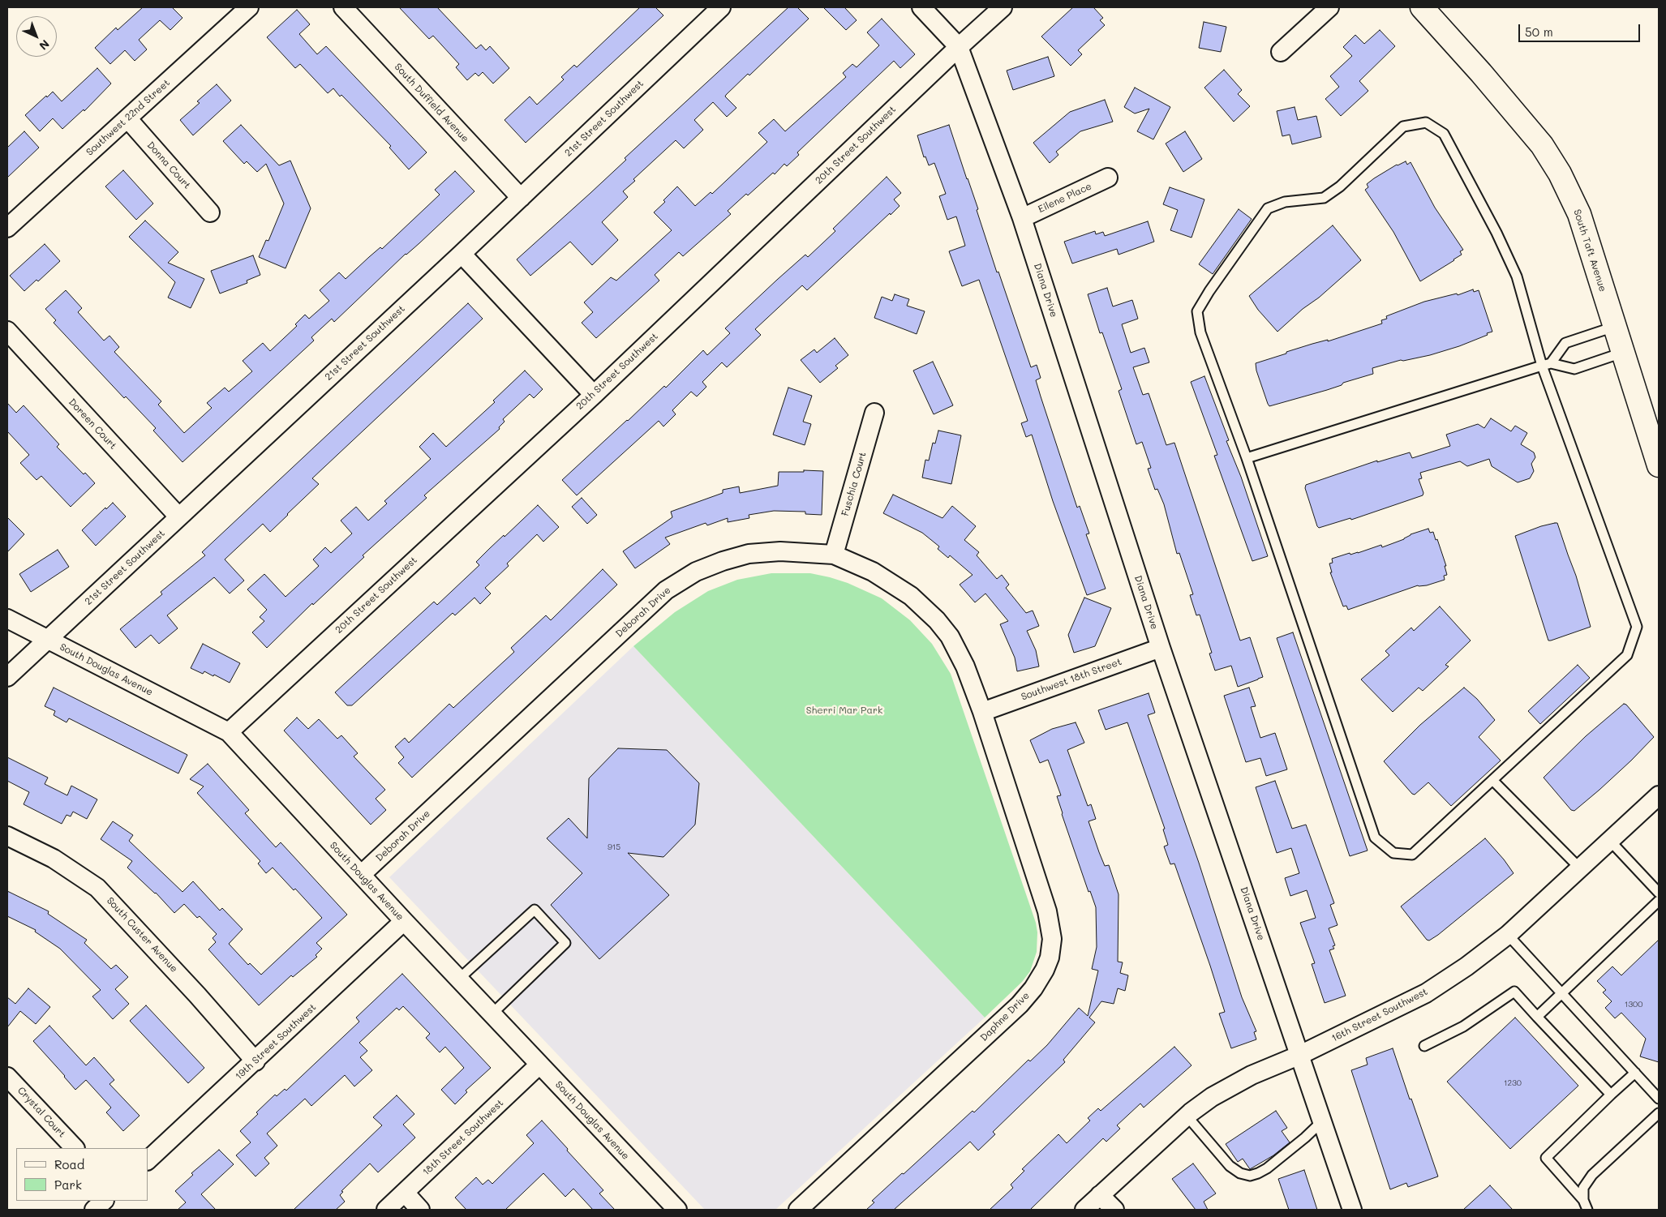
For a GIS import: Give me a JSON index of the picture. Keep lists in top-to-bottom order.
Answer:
{
  "streets": {
    "main road": ["South Taft Avenue"],
    "street": [
      "South Duffield Avenue",
      "Southwest 22nd Street",
      "21st Street Southwest",
      "20th Street Southwest",
      "Donna Court",
      "Eilene Place",
      "Diana Drive",
      "Doreen Court",
      "Fuschia Court",
      "Deborah Drive",
      "South Douglas Avenue",
      "Southwest 18th Street",
      "South Custer Avenue",
      "16th Street Southwest",
      "Daphne Drive",
      "19th Street Southwest",
      "Crystal Court",
      "18th Street Southwest"
    ]
  },
  "crossings": [
    ["South Duffield Avenue", "21st Street Southwest"],
    ["Southwest 22nd Street", "Donna Court"],
    ["21st Street Southwest", "Doreen Court"],
    ["21st Street Southwest", "South Douglas Avenue"],
    ["20th Street Southwest", "Diana Drive"],
    ["20th Street Southwest", "South Douglas Avenue"],
    ["Eilene Place", "Diana Drive"],
    ["Diana Drive", "Southwest 18th Street"],
    ["Diana Drive", "16th Street Southwest"],
    ["Fuschia Court", "Deborah Drive"],
    ["Deborah Drive", "South Douglas Avenue"],
    ["Deborah Drive", "Southwest 18th Street"],
    ["Deborah Drive", "Daphne Drive"],
    ["South Douglas Avenue", "19th Street Southwest"],
    ["South Douglas Avenue", "18th Street Southwest"],
    ["Southwest 18th Street", "Daphne Drive"],
    ["South Custer Avenue", "19th Street Southwest"]
  ],
  "parks": ["Sherri Mar Park"],
  "house_numbers": ["915", "1300", "1230"],
  "legend": ["Road", "Park"],
  "scale_bar": "50 m",
  "north": "bottom right"
}
